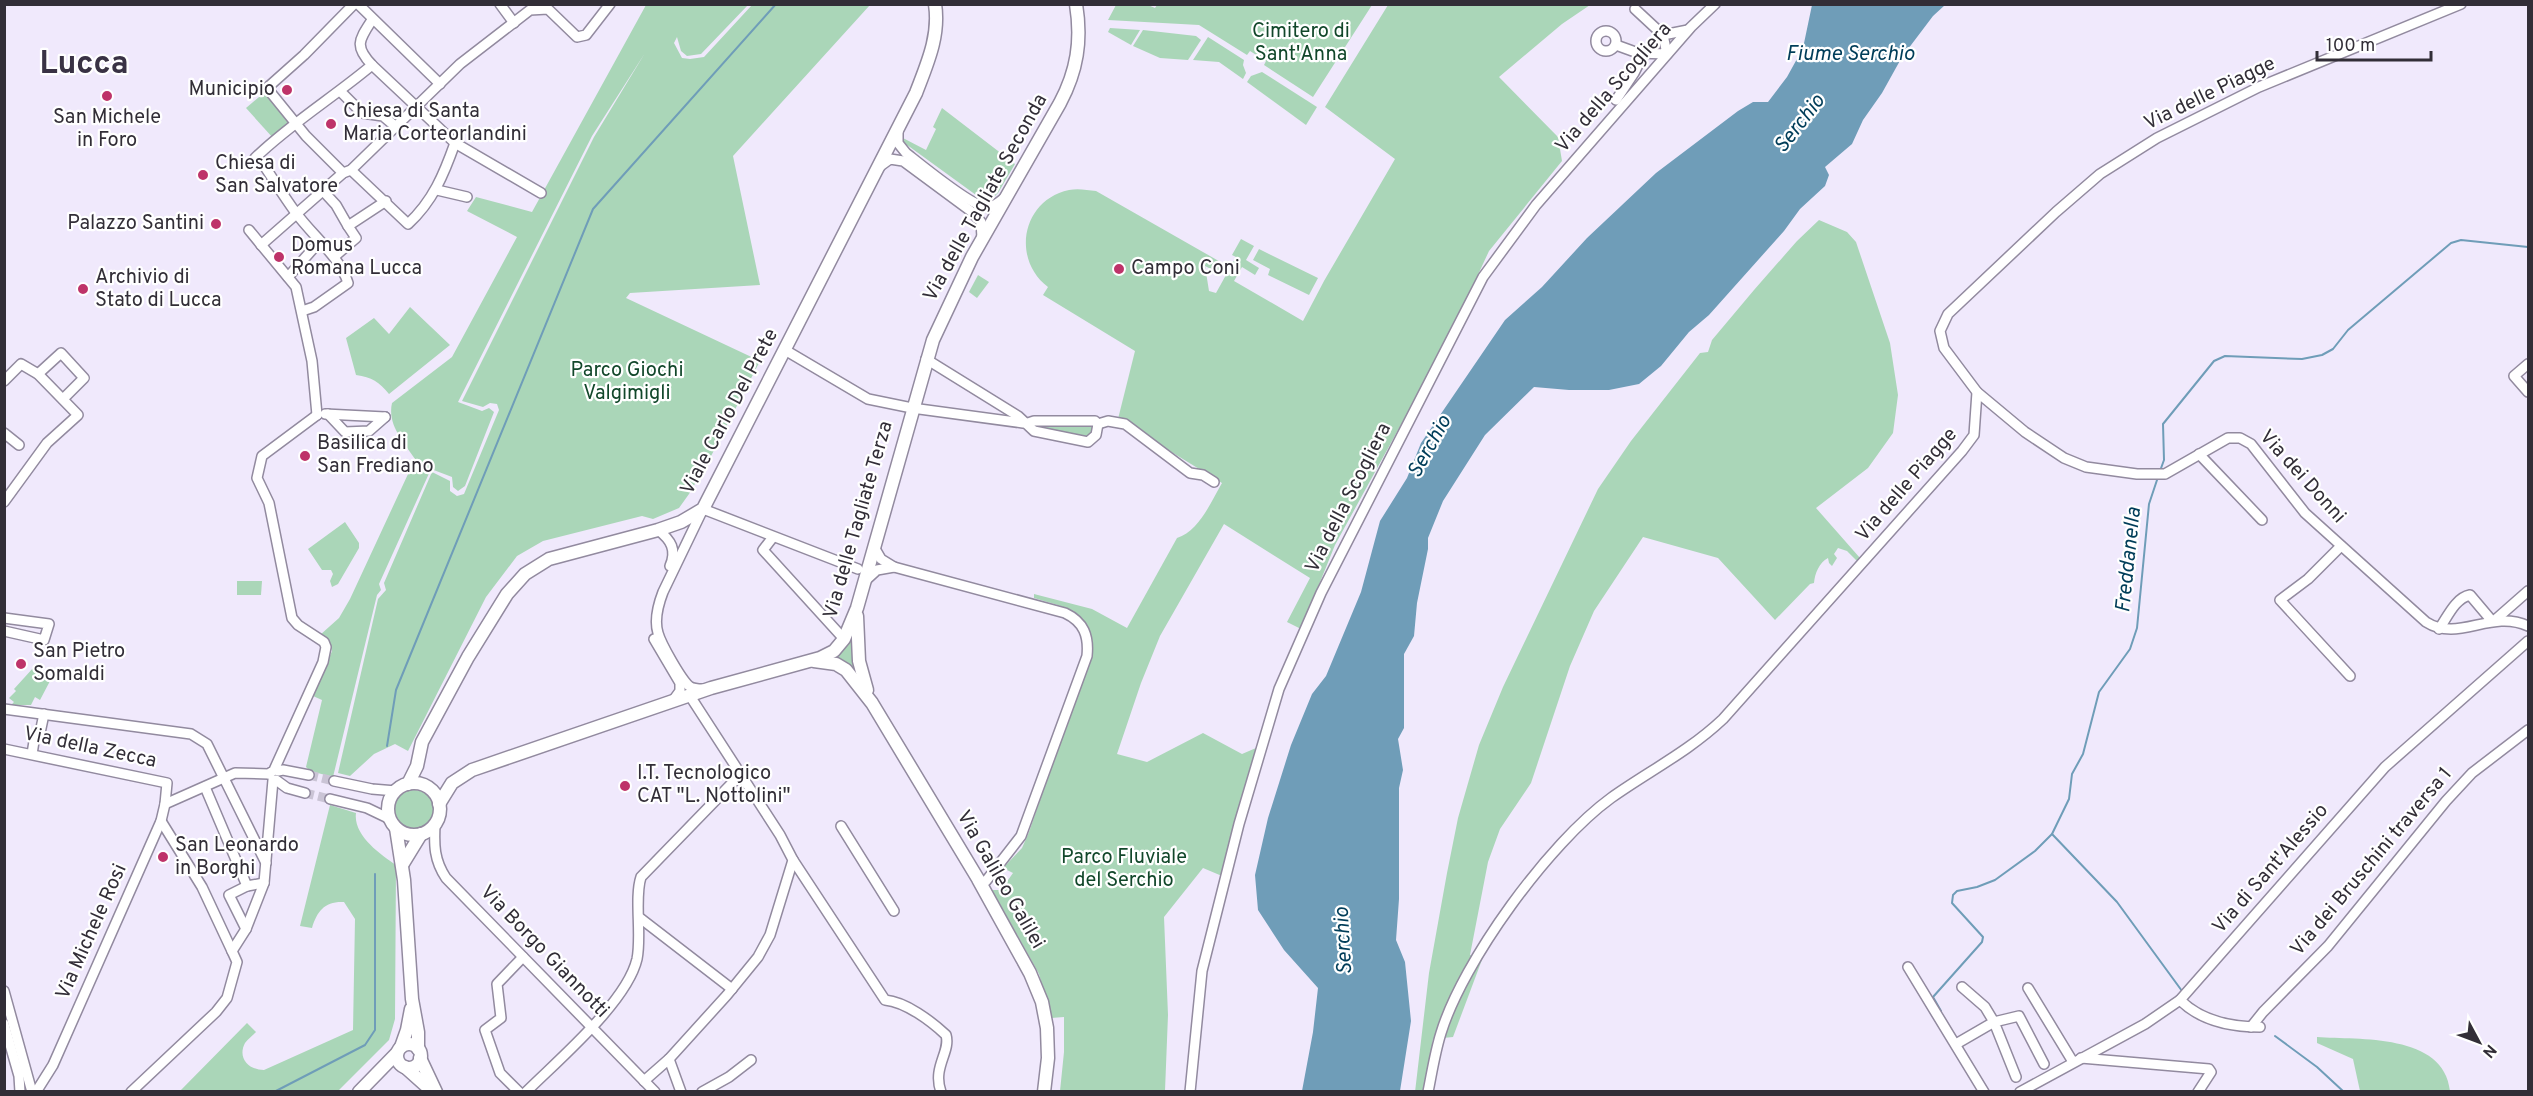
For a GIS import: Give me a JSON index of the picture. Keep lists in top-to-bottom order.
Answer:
{
  "streets": {
    "main road": [
      "Via delle Tagliate Seconda",
      "Viale Carlo Del Prete",
      "Via delle Tagliate Terza",
      "Via Galileo Galilei"
    ],
    "street": [
      "Via della Scogliera",
      "Via delle Piagge",
      "Via dei Donni",
      "Via della Zecca",
      "Via dei Bruschini traversa 1",
      "Via di Sant'Alessio",
      "Via Michele Rosi",
      "Via Borgo Giannotti"
    ]
  },
  "crossings": [
    ["Via delle Piagge", "Via dei Donni"],
    ["Via delle Tagliate Seconda", "Via delle Tagliate Terza"],
    ["Viale Carlo Del Prete", "Via Borgo Giannotti"],
    ["Via delle Tagliate Terza", "Via Galileo Galilei"],
    ["Via della Zecca", "Via Michele Rosi"],
    ["Via dei Bruschini traversa 1", "Via di Sant'Alessio"]
  ],
  "districts": ["Lucca"],
  "water": ["Fiume Serchio", "Serchio", "Freddanella"],
  "parks": ["Cimitero di Sant'Anna", "Parco Giochi Valgimigli", "Parco Fluviale del Serchio"],
  "places": [
    "Municipio",
    "San Michele in Foro",
    "Chiesa di Santa Maria Corteorlandini",
    "Chiesa di San Salvatore",
    "Palazzo Santini",
    "Domus Romana Lucca",
    "Campo Coni",
    "Archivio di Stato di Lucca",
    "Basilica di San Frediano",
    "San Pietro Somaldi",
    "I.T. Tecnologico CAT \"L. Nottolini\"",
    "San Leonardo in Borghi"
  ],
  "scale_bar": "100 m",
  "north": "bottom right"
}
